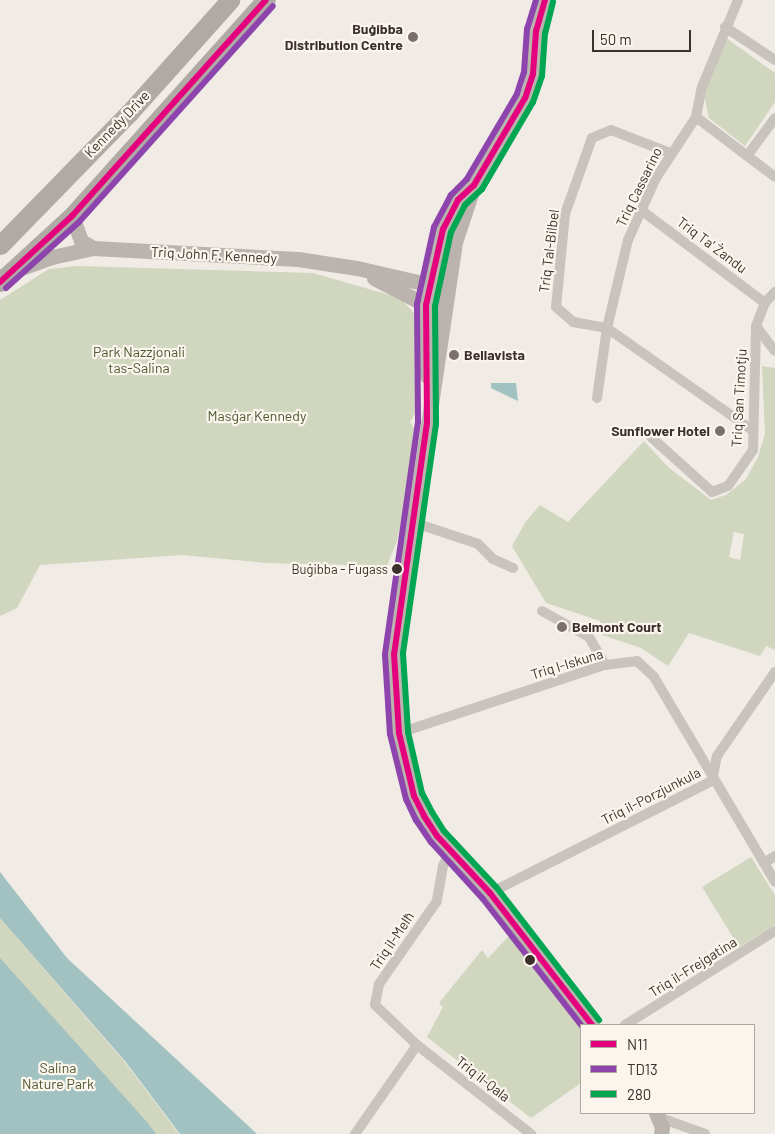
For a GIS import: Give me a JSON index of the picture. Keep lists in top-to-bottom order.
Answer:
{
  "streets": {
    "highway": ["Kennedy Drive"],
    "street": [
      "Triq Cassarino",
      "Triq Ta' Żandu",
      "Triq Tal-Bilbel",
      "Triq John F. Kennedy",
      "Triq San Timotju",
      "Triq l-Iskuna",
      "Triq il-Porzjunkula",
      "Triq il-Melħ",
      "Triq il-Frejgatina",
      "Triq il-Qala"
    ]
  },
  "crossings": [
    ["Kennedy Drive", "Triq John F. Kennedy"],
    ["Triq Cassarino", "Triq Ta' Żandu"],
    ["Triq Cassarino", "Triq Tal-Bilbel"],
    ["Triq Ta' Żandu", "Triq San Timotju"],
    ["Triq l-Iskuna", "Triq il-Porzjunkula"],
    ["Triq il-Melħ", "Triq il-Qala"]
  ],
  "parks": ["Park Nazzjonali tas-Salina", "Masġar Kennedy", "Salina Nature Park"],
  "places": [
    "Buġibba Distribution Centre",
    "Bellavista",
    "Sunflower Hotel",
    "Buġibba - Fugass",
    "Belmont Court"
  ],
  "lines": ["transit line N11", "transit line TD13", "transit line 280"],
  "legend": ["N11", "TD13", "280"],
  "scale_bar": "50 m"
}
